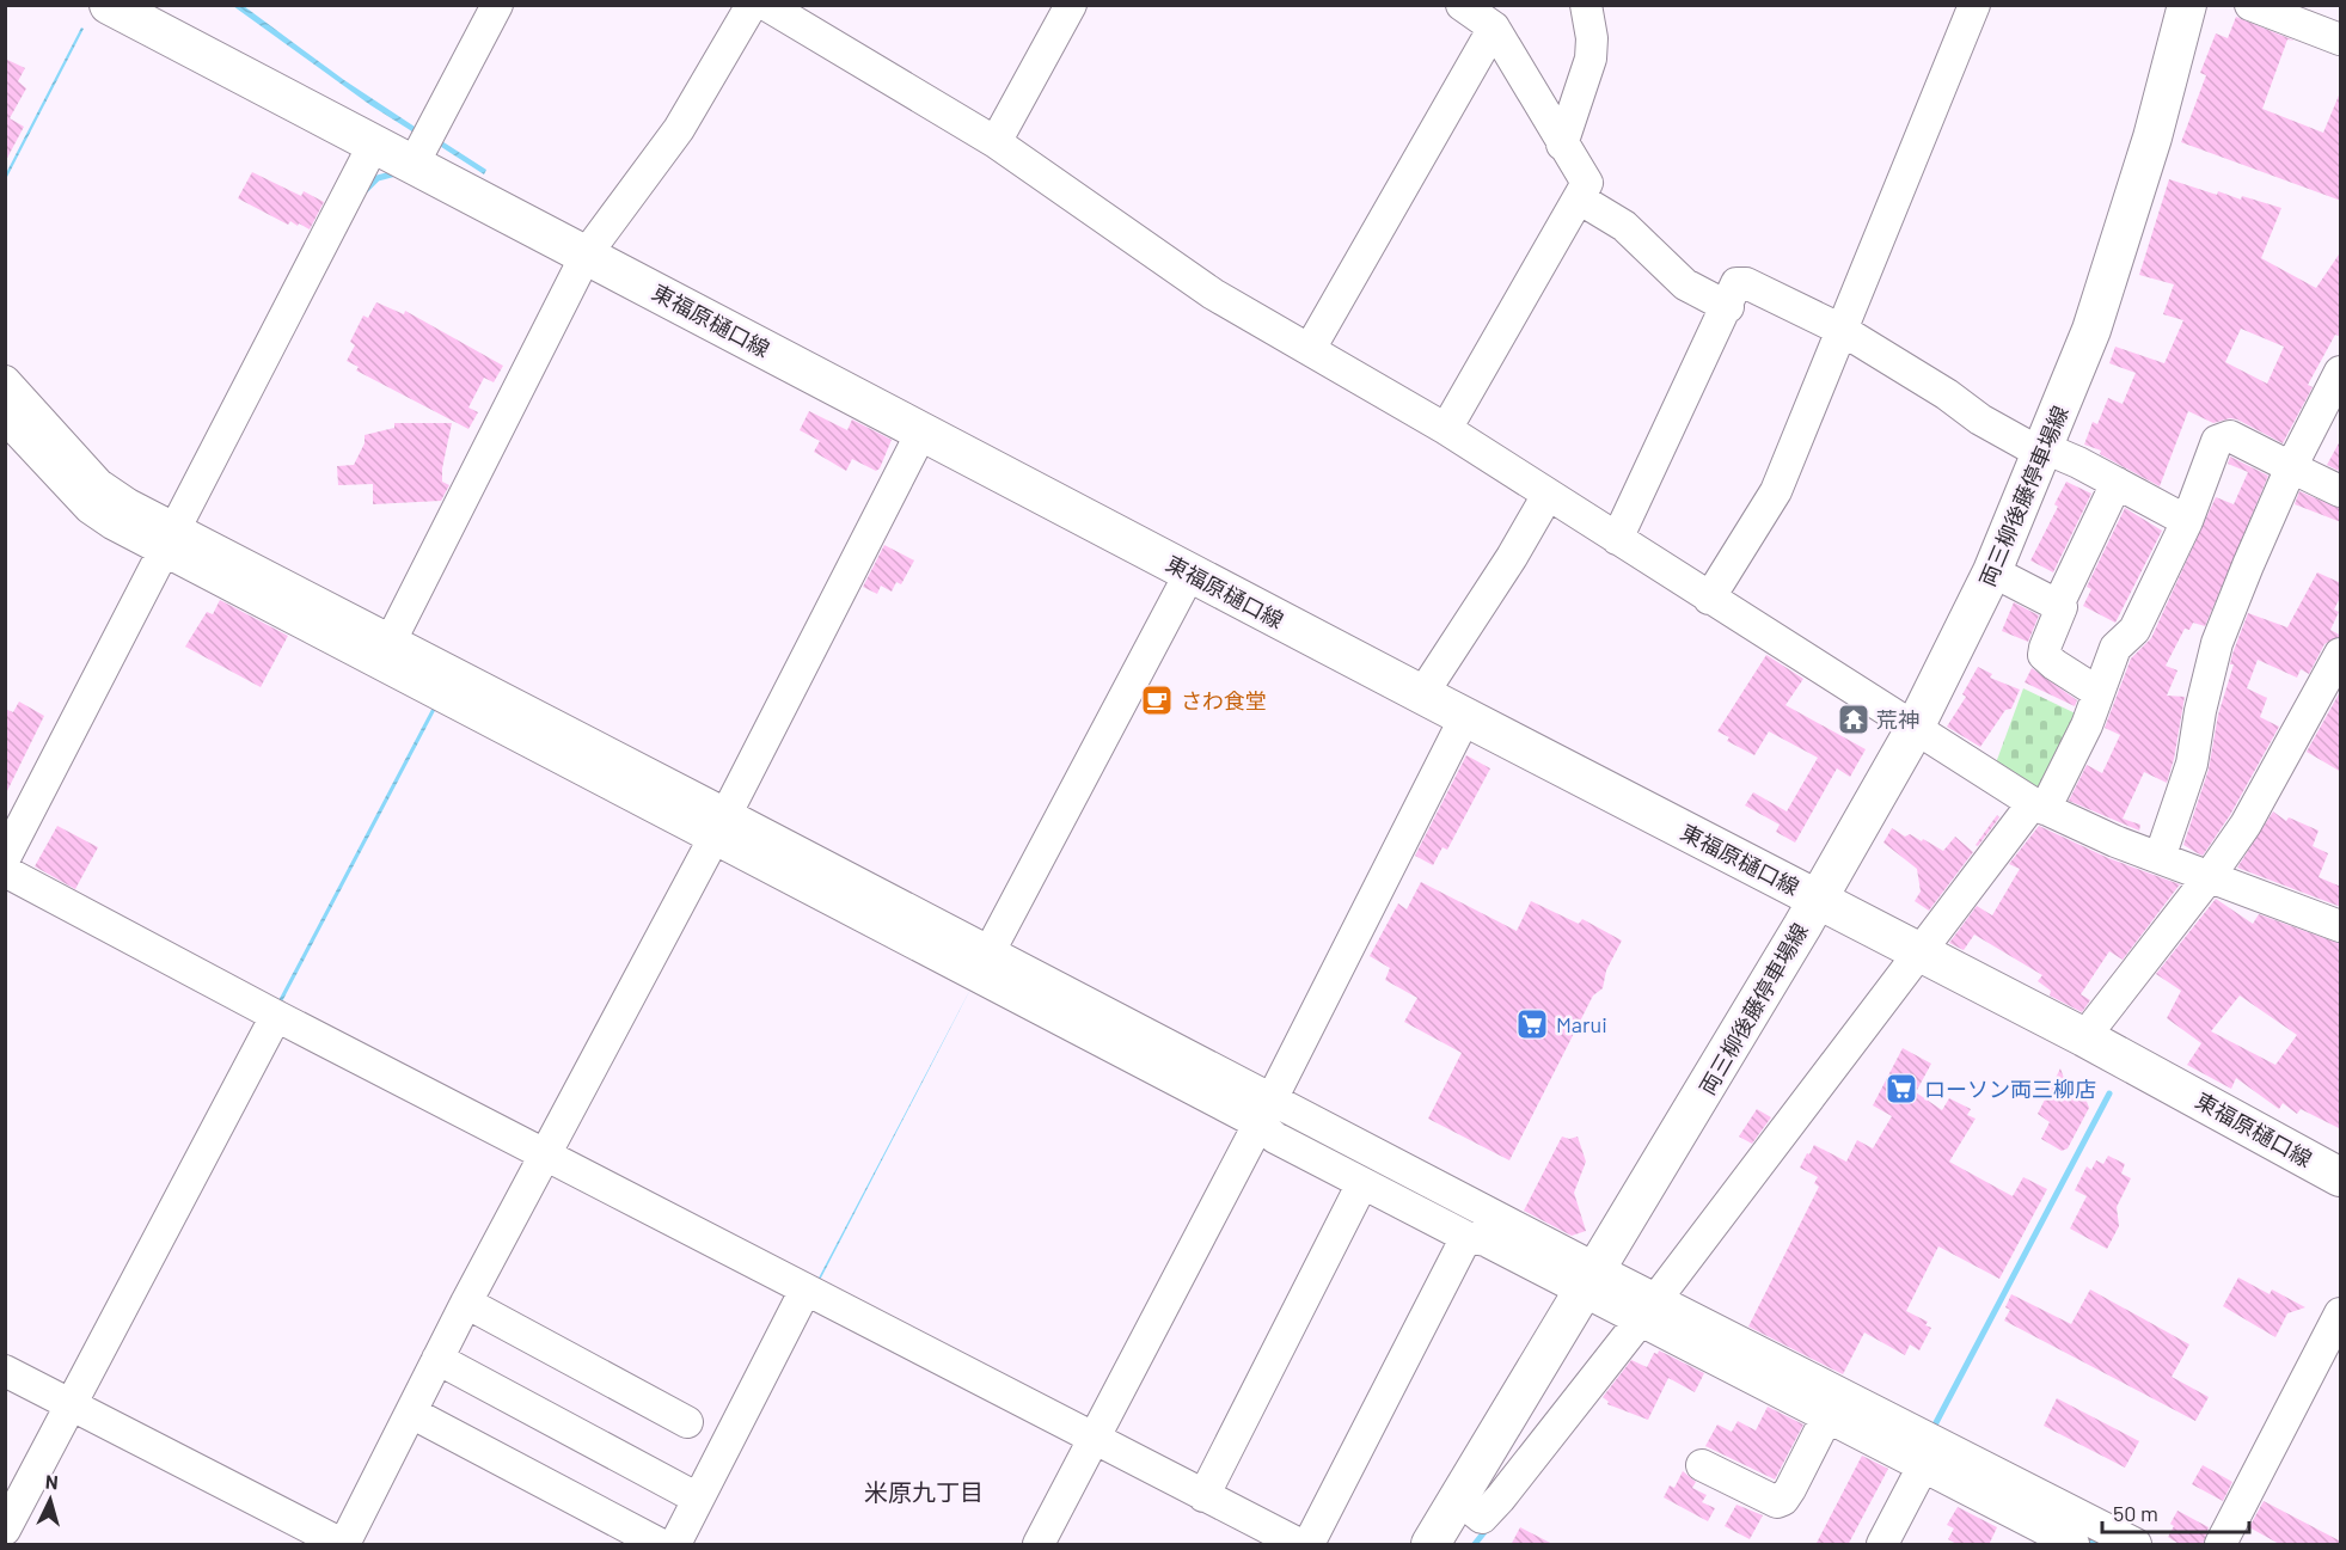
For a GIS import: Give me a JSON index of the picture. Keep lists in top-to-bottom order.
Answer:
{
  "streets": {
    "main road": ["東福原樋口線", "両三柳後藤停車場線"]
  },
  "crossings": [
    ["東福原樋口線", "両三柳後藤停車場線"]
  ],
  "districts": ["米原九丁目"],
  "places": {
    "cafe": ["さわ食堂"],
    "temple": ["荒神"],
    "supermarket": ["Marui", "ローソン両三柳店"]
  },
  "scale_bar": "50 m",
  "north": "top"
}
